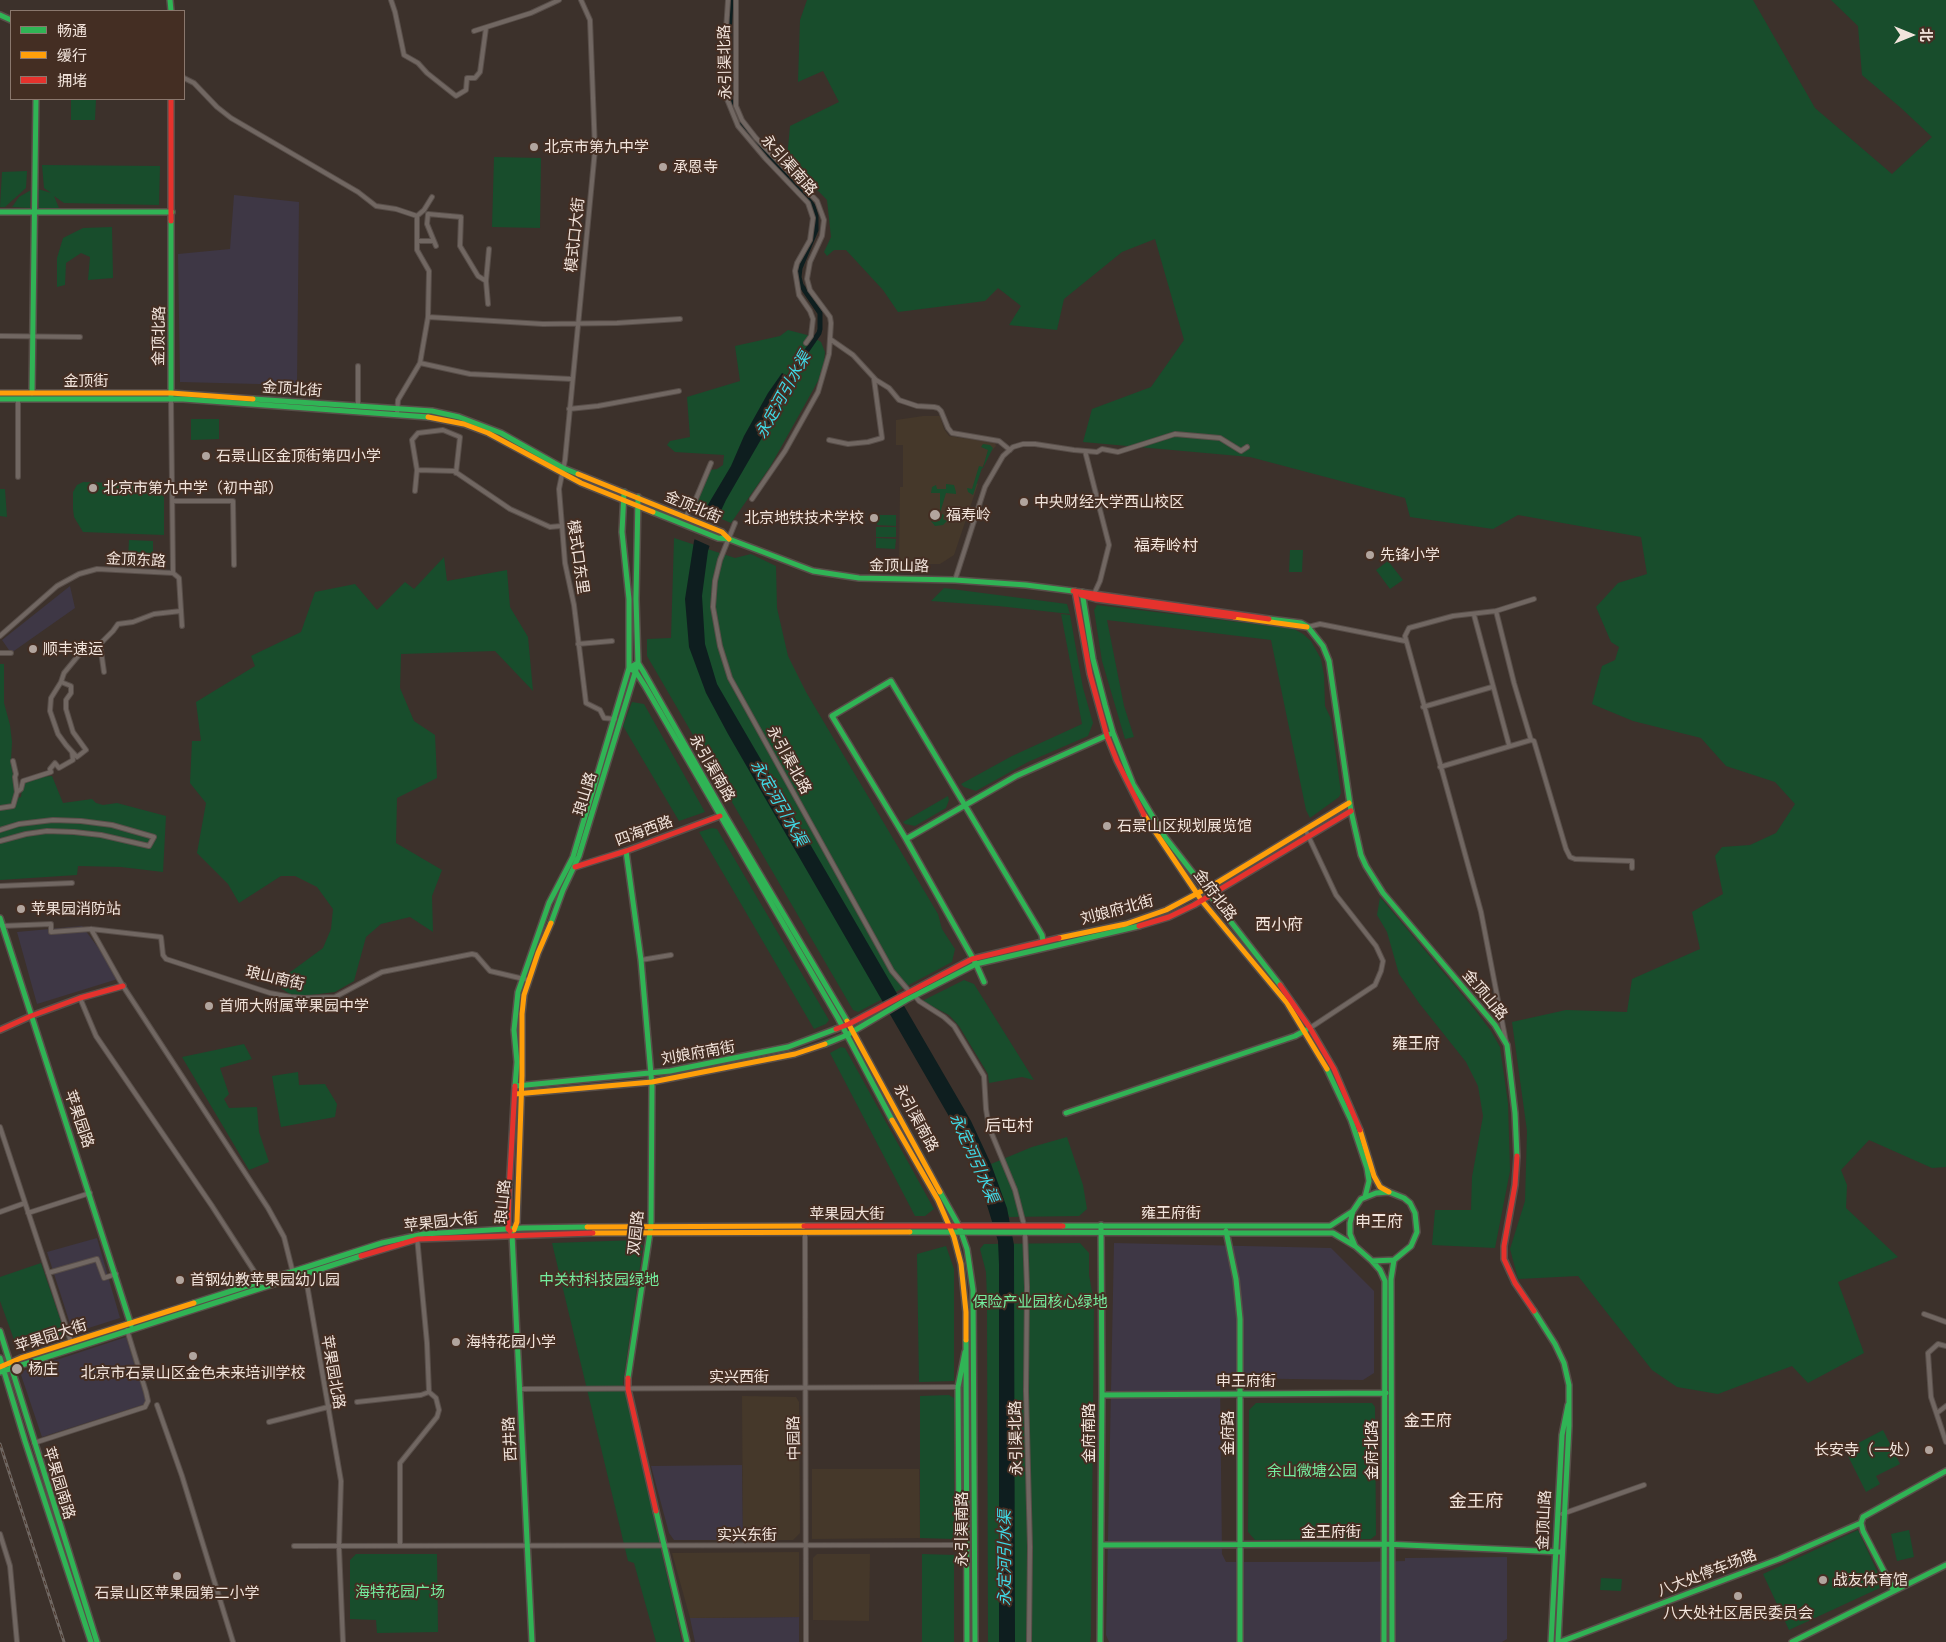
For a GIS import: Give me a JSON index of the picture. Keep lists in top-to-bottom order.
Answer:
{
  "streets": {
    "main road": [
      "永引渠南路",
      "金顶北路",
      "金顶街",
      "金顶北街",
      "金顶山路",
      "琅山路",
      "四海西路",
      "金府北路",
      "刘娘府北街",
      "刘娘府南街",
      "苹果园路",
      "雍王府街",
      "苹果园大街",
      "双园路",
      "申王府街",
      "金府南路",
      "金府路",
      "西井路",
      "苹果园南路",
      "金王府街",
      "八大处停车场路"
    ],
    "street": [
      "永引渠北路",
      "模式口大街",
      "模式口东里",
      "金顶东路",
      "琅山南街",
      "苹果园北路",
      "实兴西街",
      "中园路",
      "实兴东街"
    ]
  },
  "crossings": [
    ["永引渠北路", "金顶北街"],
    ["永引渠北路", "金顶山路"],
    ["永引渠北路", "刘娘府北街"],
    ["永引渠北路", "雍王府街"],
    ["永引渠南路", "金顶北街"],
    ["永引渠南路", "琅山路"],
    ["永引渠南路", "四海西路"],
    ["永引渠南路", "刘娘府南街"],
    ["永引渠南路", "苹果园大街"],
    ["永引渠南路", "实兴东街"],
    ["模式口大街", "金顶北街"],
    ["模式口大街", "模式口东里"],
    ["金顶北路", "金顶街"],
    ["金顶北路", "金顶北街"],
    ["金顶北路", "金顶东路"],
    ["金顶街", "金顶北街"],
    ["金顶北街", "模式口东里"],
    ["金顶北街", "金顶山路"],
    ["模式口东里", "琅山路"],
    ["金顶山路", "金府北路"],
    ["金顶山路", "刘娘府北街"],
    ["金顶山路", "金王府街"],
    ["金顶山路", "八大处停车场路"],
    ["琅山路", "四海西路"],
    ["琅山路", "琅山南街"],
    ["琅山路", "刘娘府南街"],
    ["琅山路", "苹果园大街"],
    ["琅山路", "西井路"],
    ["四海西路", "双园路"],
    ["金府北路", "刘娘府北街"],
    ["金府北路", "雍王府街"],
    ["金府北路", "申王府街"],
    ["金府北路", "金王府街"],
    ["刘娘府北街", "刘娘府南街"],
    ["琅山南街", "苹果园路"],
    ["刘娘府南街", "双园路"],
    ["苹果园路", "苹果园大街"],
    ["雍王府街", "苹果园大街"],
    ["雍王府街", "金府南路"],
    ["雍王府街", "金府路"],
    ["苹果园大街", "双园路"],
    ["苹果园大街", "苹果园北路"],
    ["苹果园大街", "中园路"],
    ["苹果园大街", "西井路"],
    ["苹果园大街", "苹果园南路"],
    ["双园路", "实兴西街"],
    ["双园路", "实兴东街"],
    ["苹果园北路", "实兴东街"],
    ["实兴西街", "中园路"],
    ["实兴西街", "西井路"],
    ["申王府街", "金府南路"],
    ["申王府街", "金府路"],
    ["金府南路", "金王府街"],
    ["金府路", "金王府街"],
    ["中园路", "实兴东街"],
    ["西井路", "实兴东街"]
  ],
  "districts": [
    "福寿岭村",
    "西小府",
    "雍王府",
    "后屯村",
    "申王府",
    "金王府",
    "金王府"
  ],
  "water": ["永定河引水渠"],
  "parks": [
    "中关村科技园绿地",
    "保险产业园核心绿地",
    "余山微塘公园",
    "海特花园广场"
  ],
  "places": [
    "北京市第九中学",
    "承恩寺",
    "石景山区金顶街第四小学",
    "北京市第九中学（初中部）",
    "中央财经大学西山校区",
    "福寿岭",
    "北京地铁技术学校",
    "先锋小学",
    "顺丰速运",
    "石景山区规划展览馆",
    "苹果园消防站",
    "首师大附属苹果园中学",
    "首钢幼教苹果园幼儿园",
    "海特花园小学",
    "北京市石景山区金色未来培训学校",
    "杨庄",
    "长安寺（一处）",
    "石景山区苹果园第二小学",
    "战友体育馆",
    "八大处社区居民委员会"
  ],
  "legend": ["畅通", "缓行", "拥堵"],
  "north": "right"
}
